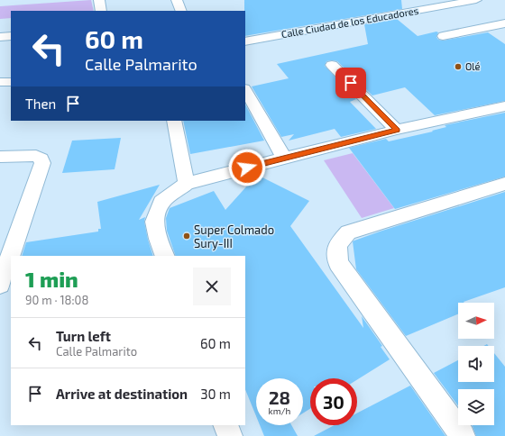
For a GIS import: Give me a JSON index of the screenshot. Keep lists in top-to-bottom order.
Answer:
{
  "streets": {
    "street": ["Calle Ciudad de los Educadores"]
  },
  "places": ["Olé", "Super Colmado Sury-III"],
  "north": "right",
  "page": {
    "turn": ["60 m", "Calle Palmarito"],
    "then": "Then",
    "heading": ["1 min", "90 m · 18:08"],
    "list": [
      {
        "name": "Turn left",
        "note": "Calle Palmarito",
        "value": "60 m"
      },
      {
        "name": "Arrive at destination",
        "value": "30 m"
      }
    ],
    "speed": "28 km/h",
    "limit": "30"
  }
}
